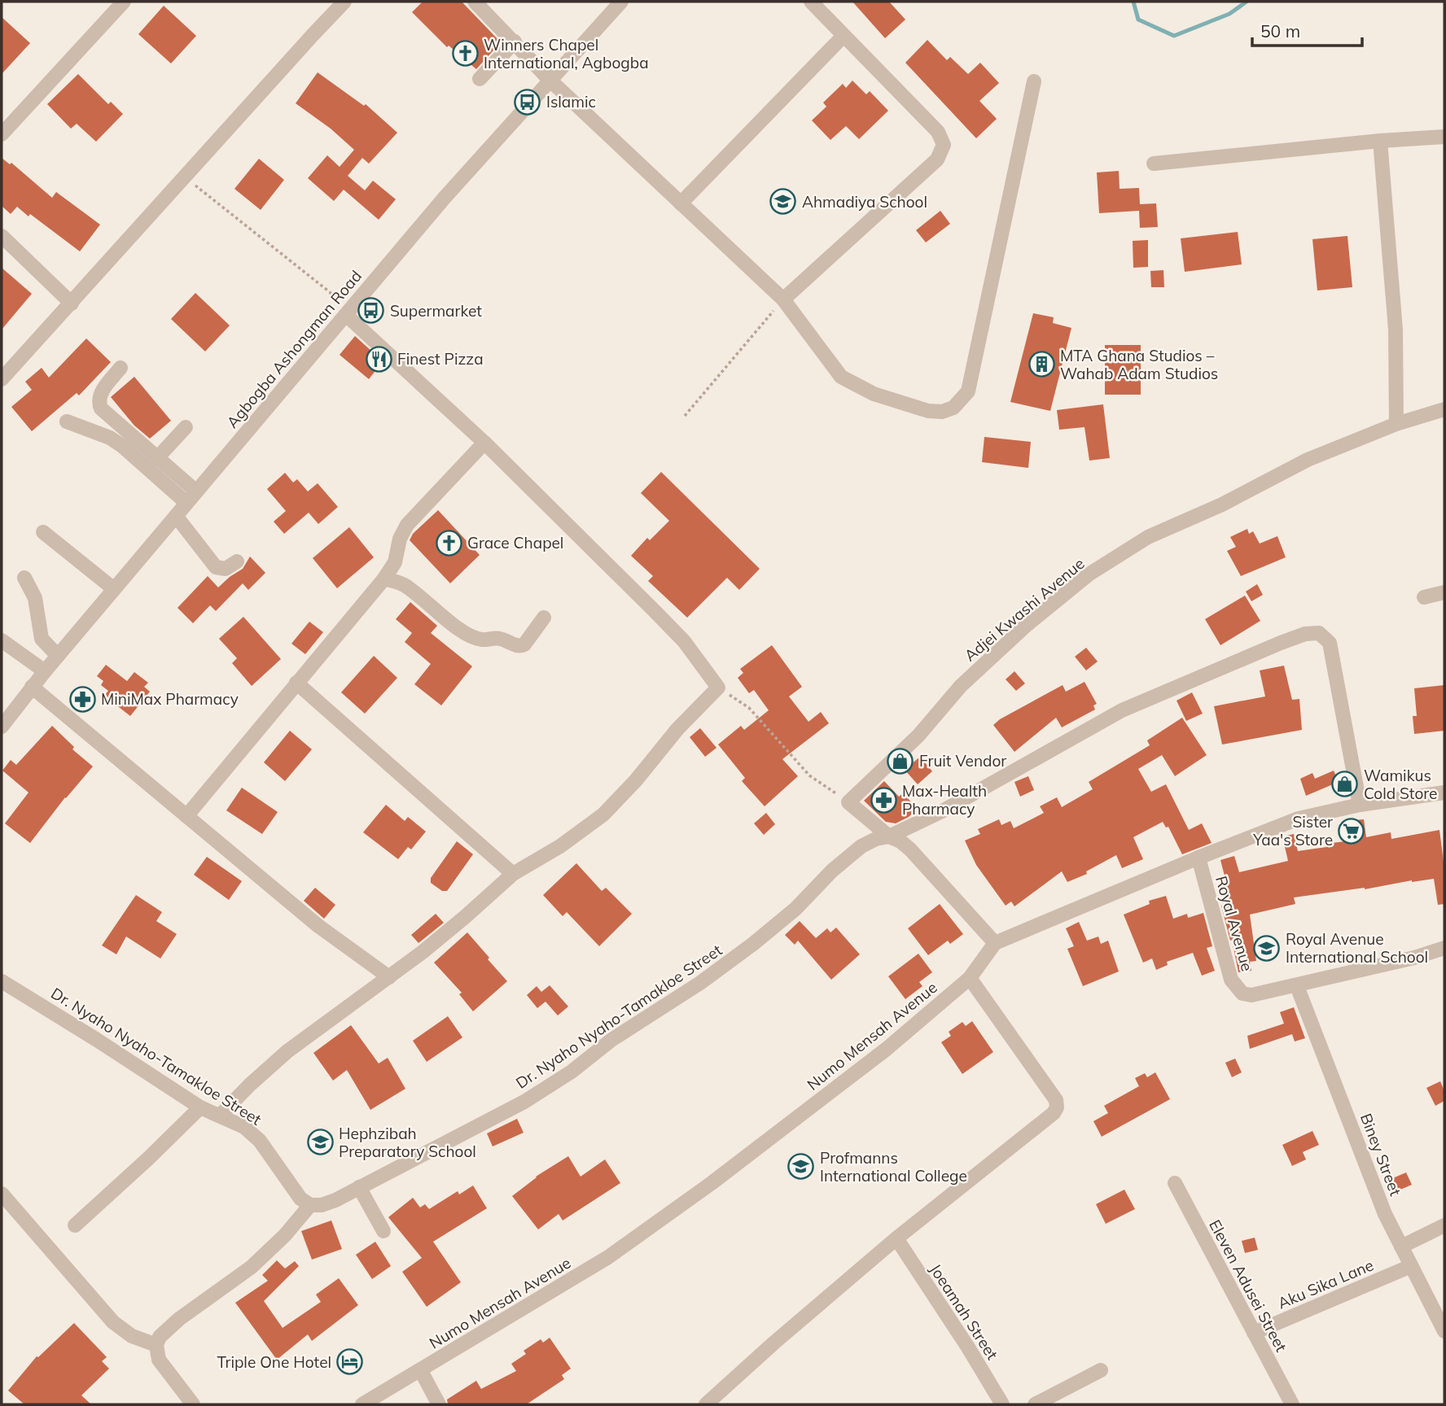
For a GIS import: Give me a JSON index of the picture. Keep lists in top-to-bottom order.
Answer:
{
  "streets": {
    "street": [
      "Agbogba Ashongman Road",
      "Adjei Kwashi Avenue",
      "Royal Avenue",
      "Dr. Nyaho Nyaho-Tamakloe Street",
      "Numo Mensah Avenue",
      "Biney Street",
      "Aku Sika Lane",
      "Eleven Adusei Street",
      "Joeamah Street"
    ]
  },
  "crossings": [
    ["Royal Avenue", "Biney Street"],
    ["Biney Street", "Aku Sika Lane"],
    ["Aku Sika Lane", "Eleven Adusei Street"]
  ],
  "places": {
    "church": ["Winners Chapel International, Agbogba", "Grace Chapel"],
    "bus stop": ["Islamic", "Supermarket"],
    "school or university": [
      "Ahmadiya School",
      "Royal Avenue International School",
      "Hephzibah Preparatory School",
      "Profmanns International College"
    ],
    "restaurant": ["Finest Pizza"],
    "building": ["MTA Ghana Studios – Wahab Adam Studios"],
    "pharmacy": ["MiniMax Pharmacy", "Max-Health Pharmacy"],
    "shop": ["Fruit Vendor", "Wamikus Cold Store"],
    "supermarket": ["Sister Yaa's Store"],
    "hotel": ["Triple One Hotel"]
  },
  "scale_bar": "50 m"
}
